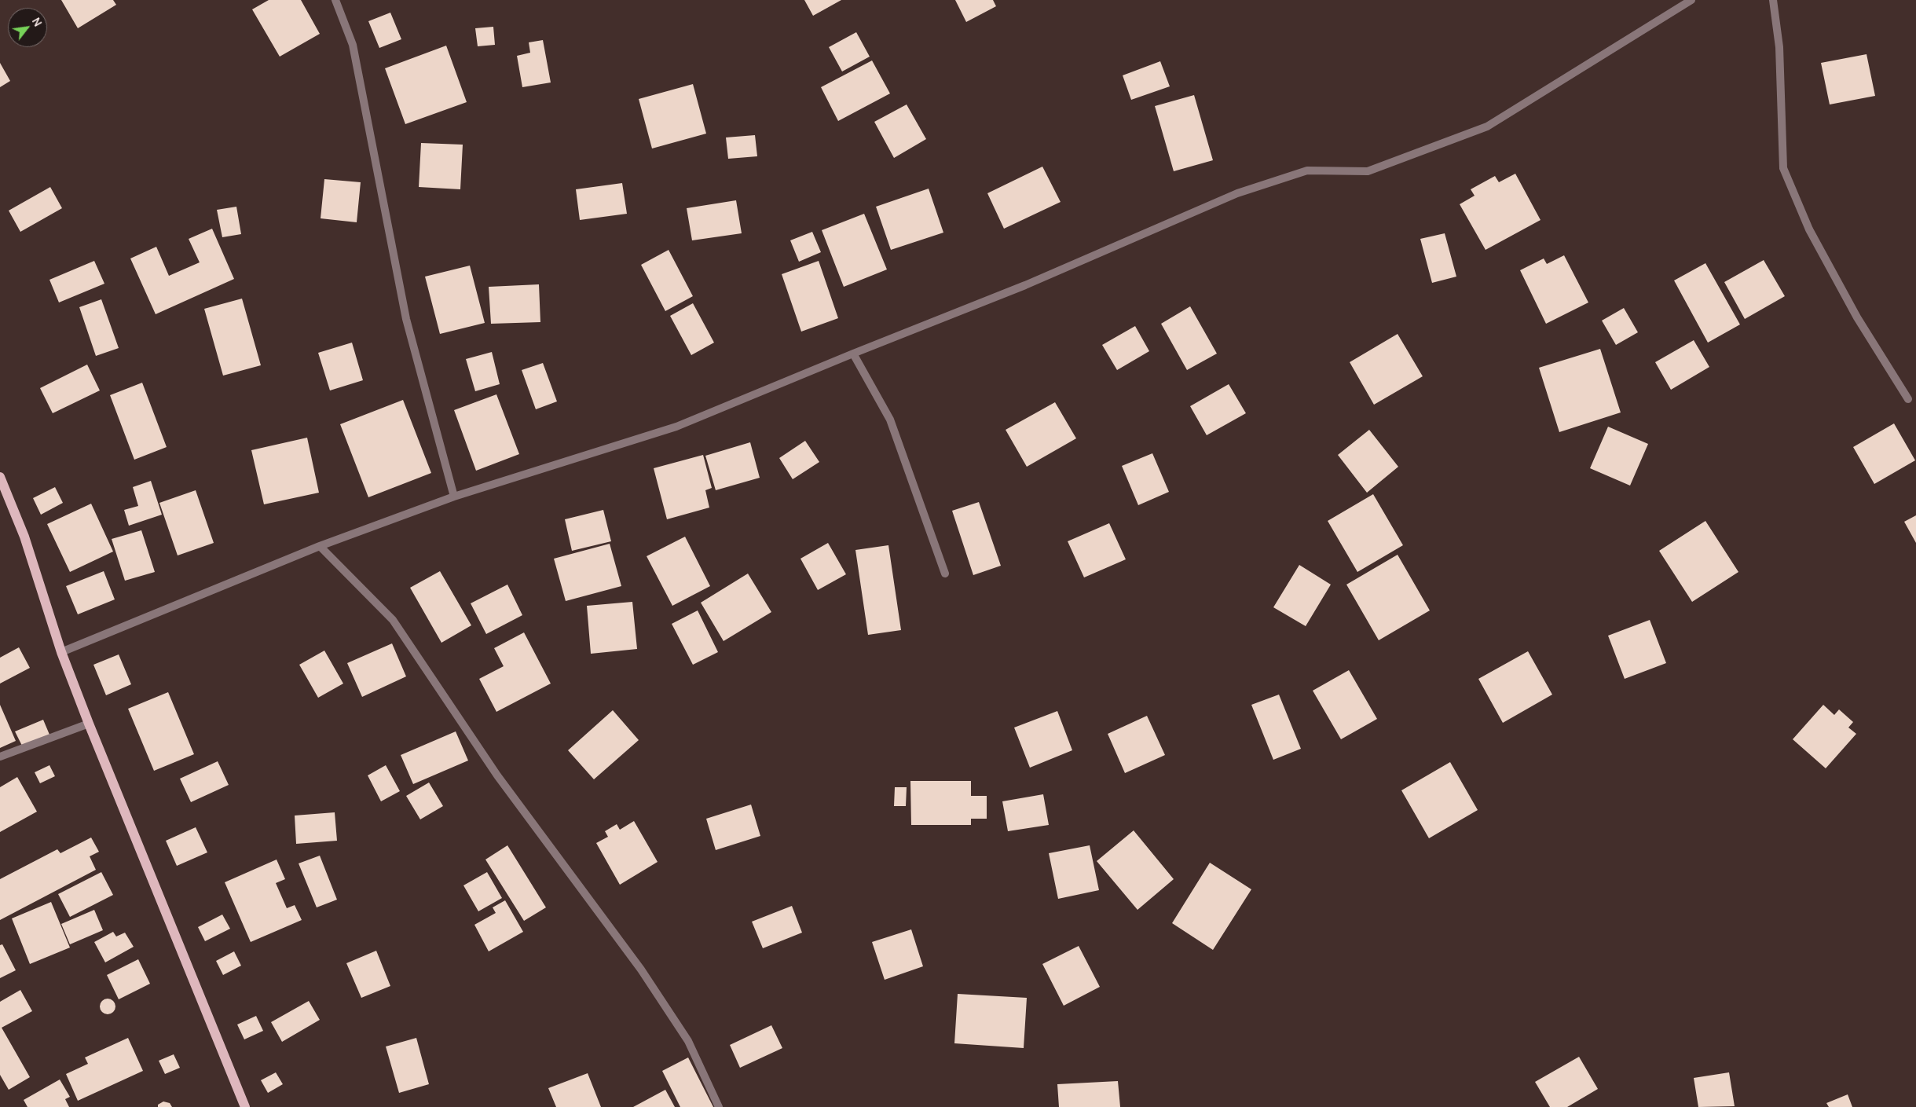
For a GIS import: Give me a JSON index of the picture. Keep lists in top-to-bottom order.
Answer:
{
  "north": "top right"
}
